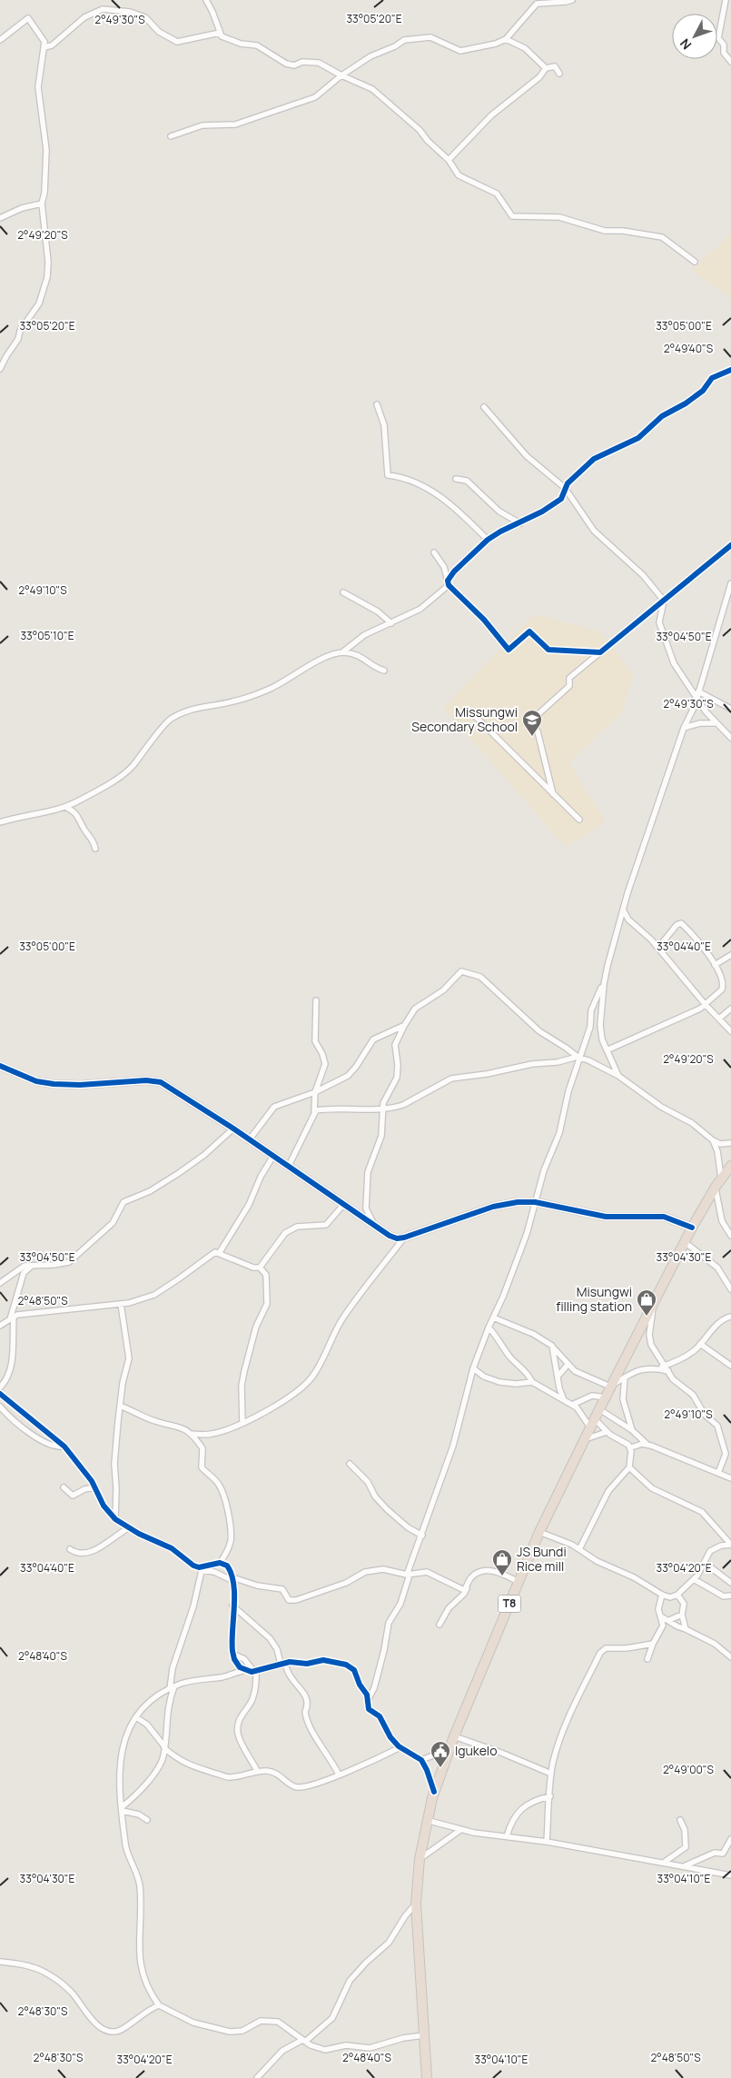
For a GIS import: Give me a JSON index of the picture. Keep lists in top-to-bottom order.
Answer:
{
  "streets": {
    "highway": ["T8"]
  },
  "places": {
    "school or university": ["Missungwi Secondary School"],
    "shop": ["Misungwi filling station", "JS Bundi Rice mill"],
    "public building": ["Igukelo"]
  },
  "north": "bottom left",
  "coordinates": [
    "33°05'20\"E",
    "2°49'30\"S",
    "2°49'20\"S",
    "33°05'00\"E",
    "2°49'40\"S",
    "2°49'10\"S",
    "33°05'10\"E",
    "33°04'50\"E",
    "33°04'40\"E",
    "33°04'30\"E",
    "2°48'50\"S",
    "33°04'20\"E",
    "2°48'40\"S",
    "2°49'00\"S",
    "33°04'10\"E",
    "2°48'30\"S"
  ]
}
